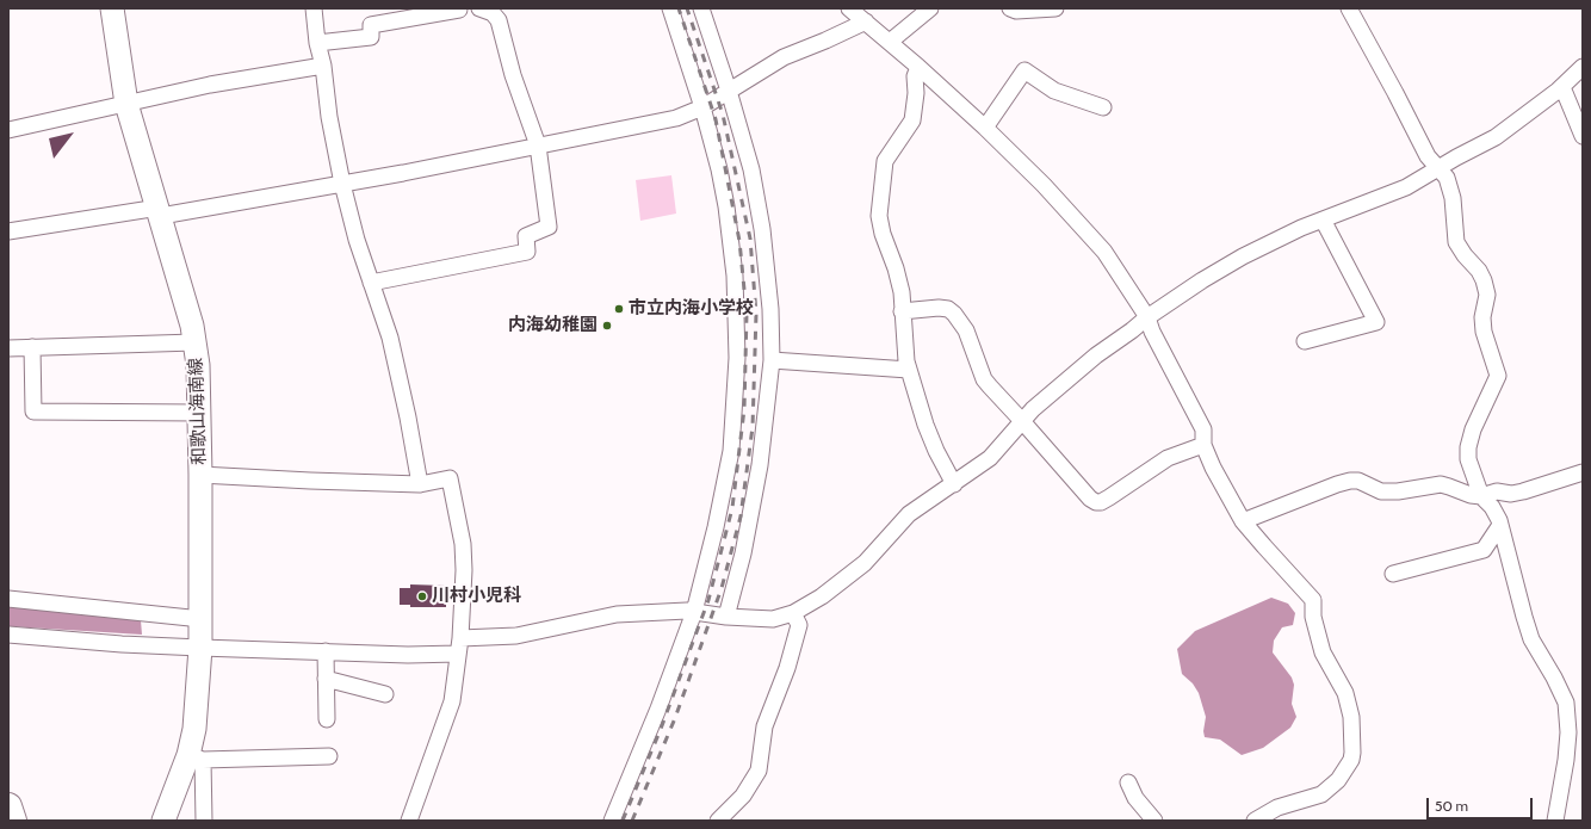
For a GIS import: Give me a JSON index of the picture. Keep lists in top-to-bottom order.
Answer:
{
  "streets": {
    "main road": ["和歌山海南線"]
  },
  "places": ["市立内海小学校", "内海幼稚園", "川村小児科"],
  "scale_bar": "50 m"
}
